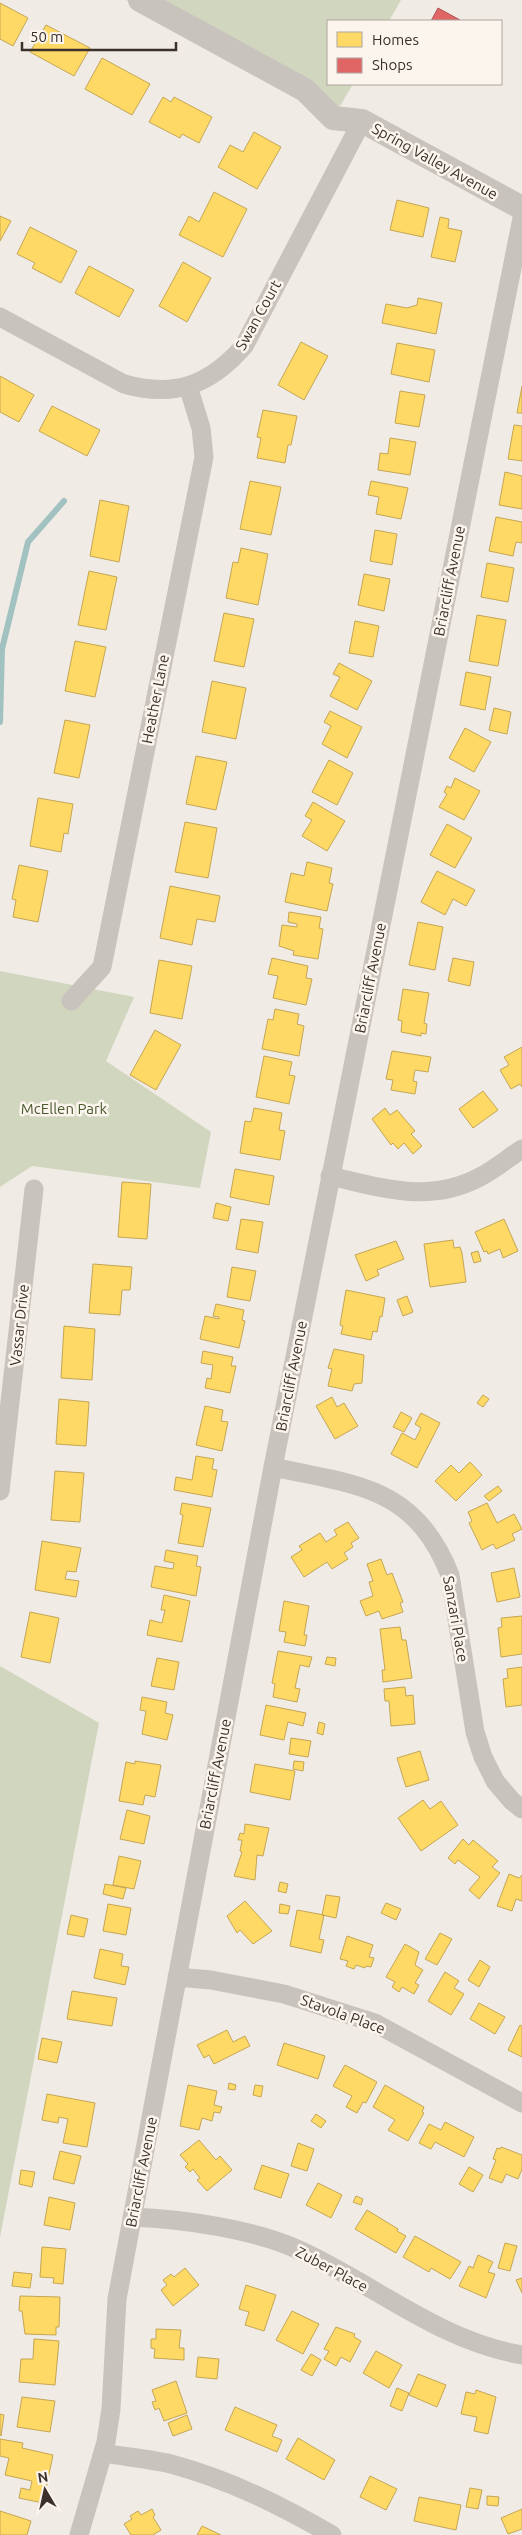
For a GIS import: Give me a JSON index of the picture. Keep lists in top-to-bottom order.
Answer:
{
  "streets": {
    "street": [
      "Spring Valley Avenue",
      "Swan Court",
      "Briarcliff Avenue",
      "Heather Lane",
      "Vassar Drive",
      "Sanzari Place",
      "Stavola Place",
      "Zuber Place"
    ]
  },
  "crossings": [
    ["Spring Valley Avenue", "Swan Court"],
    ["Swan Court", "Heather Lane"],
    ["Briarcliff Avenue", "Sanzari Place"],
    ["Briarcliff Avenue", "Stavola Place"],
    ["Briarcliff Avenue", "Zuber Place"]
  ],
  "parks": ["McEllen Park"],
  "legend": ["Homes", "Shops"],
  "scale_bar": "50 m",
  "north": "top"
}
